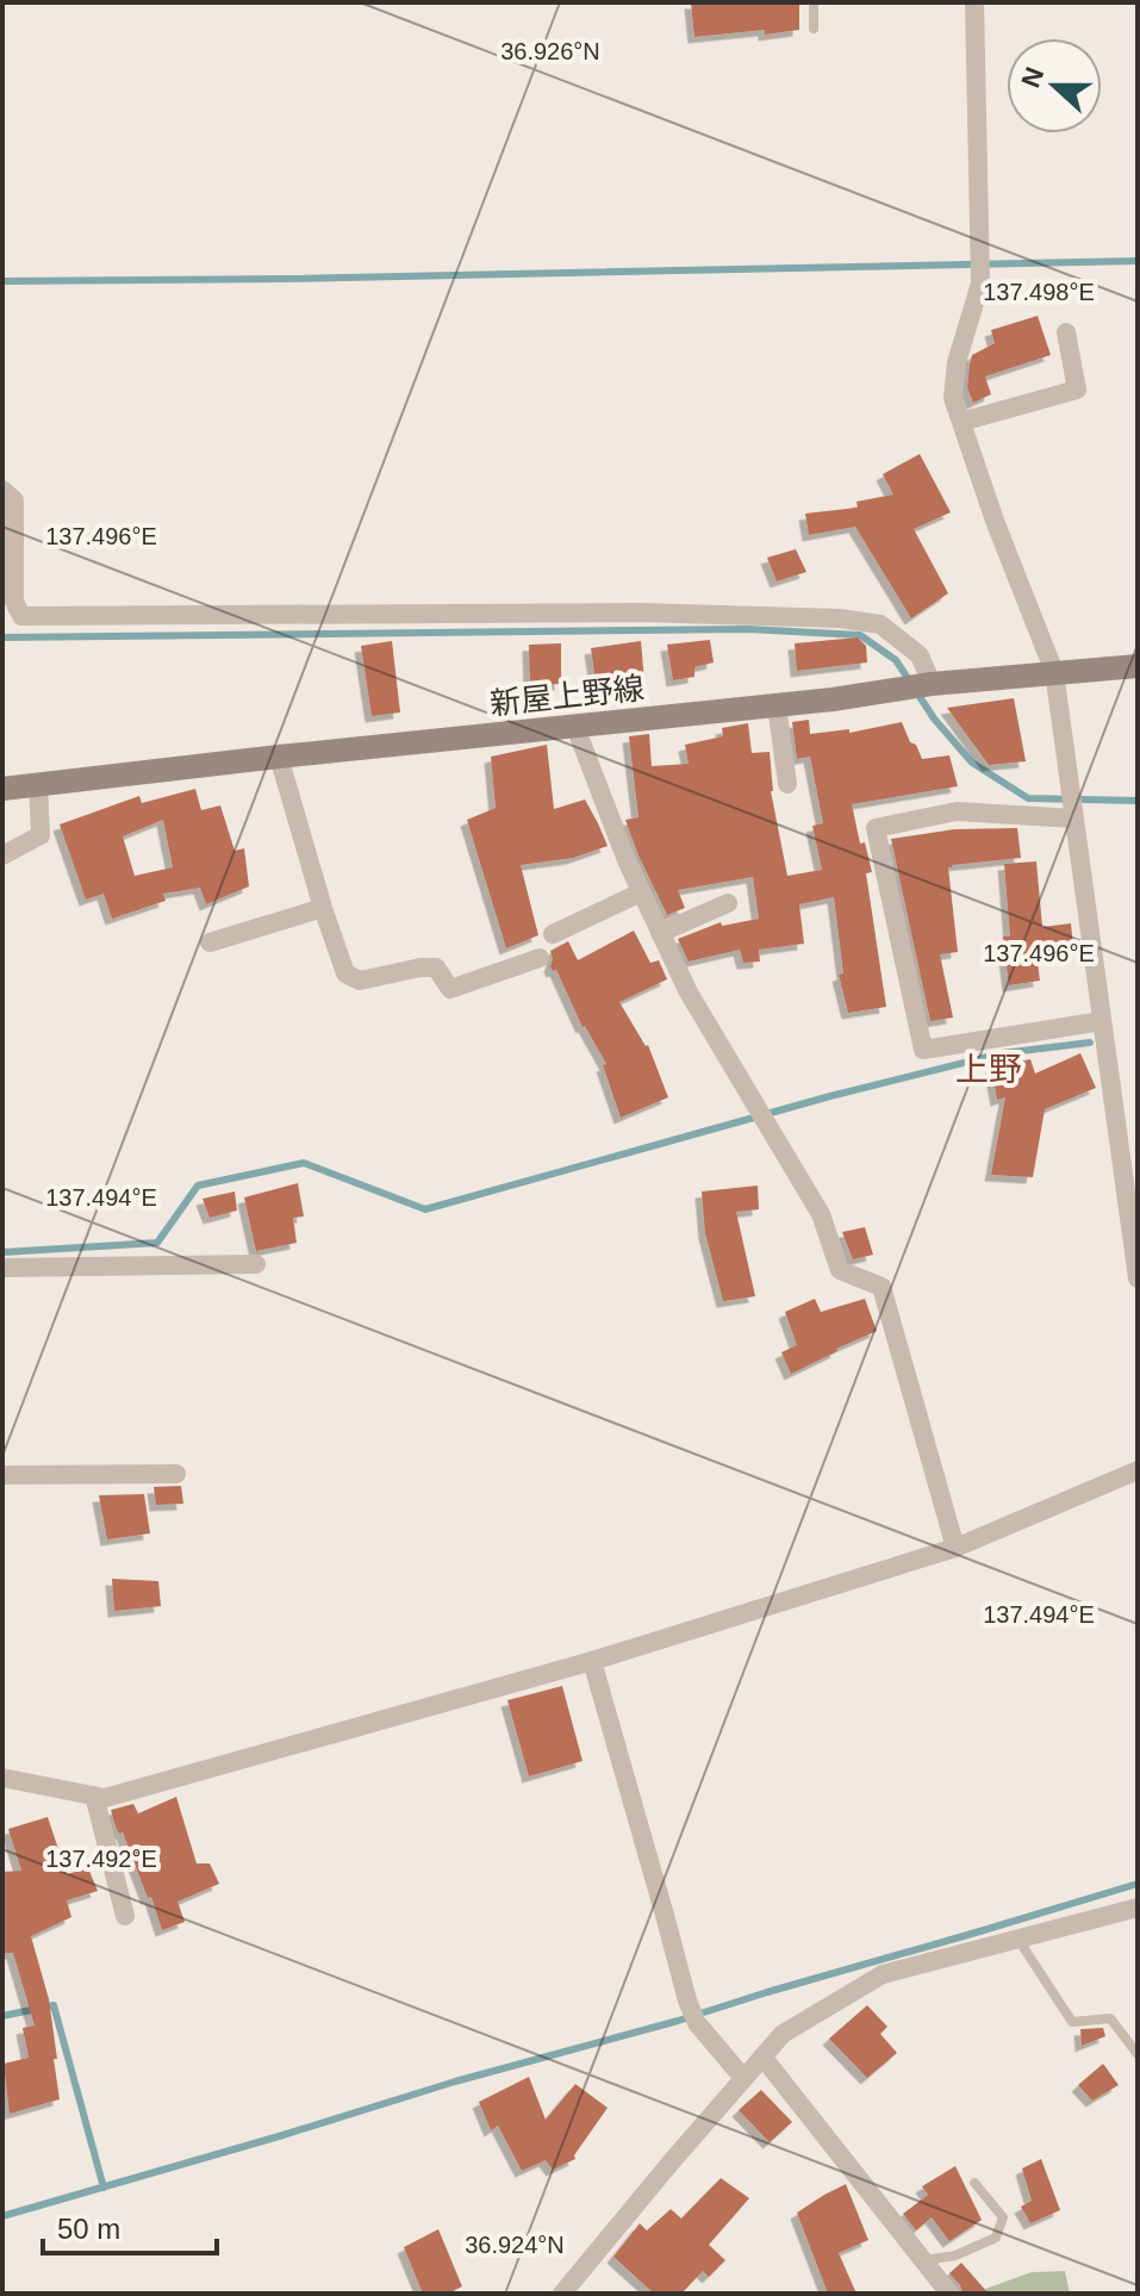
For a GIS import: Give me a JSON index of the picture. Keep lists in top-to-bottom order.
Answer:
{
  "streets": {
    "main road": ["新屋上野線"]
  },
  "districts": ["上野"],
  "scale_bar": "50 m",
  "north": "left",
  "coordinates": [
    "36.926°N",
    "137.498°E",
    "137.496°E",
    "137.494°E",
    "137.492°E",
    "36.924°N"
  ]
}
